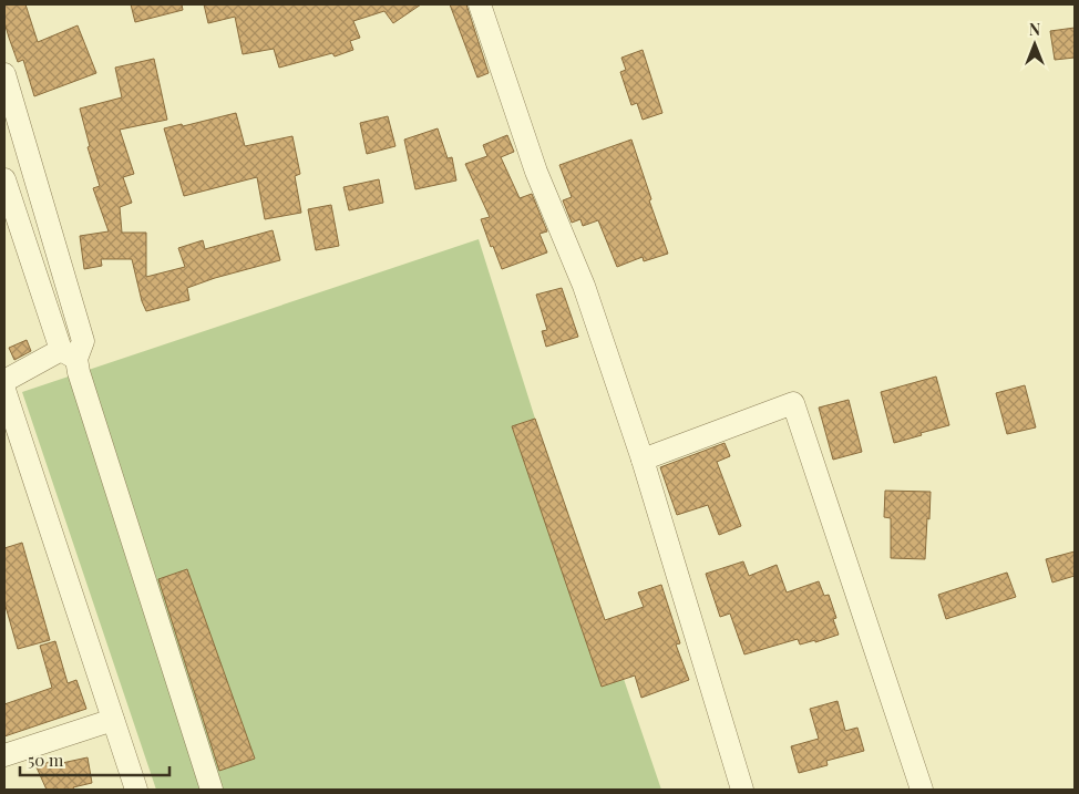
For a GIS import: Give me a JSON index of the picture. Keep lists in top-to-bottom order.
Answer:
{
  "scale_bar": "50 m",
  "north": "top"
}
